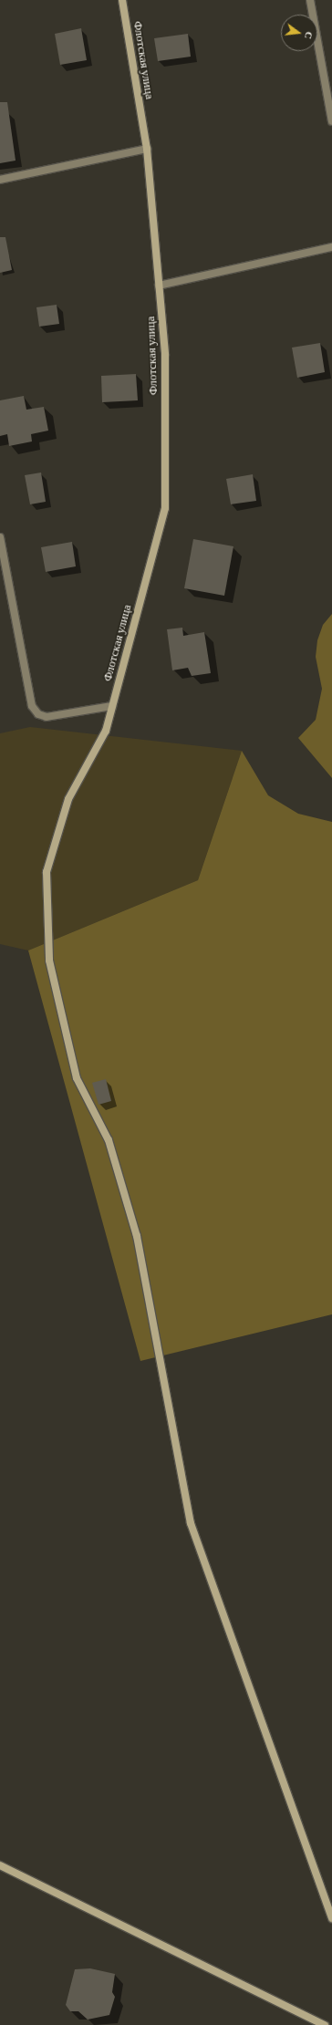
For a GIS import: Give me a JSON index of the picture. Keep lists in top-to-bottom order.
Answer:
{
  "streets": {
    "street": ["Флотская улица"]
  },
  "north": "right"
}
